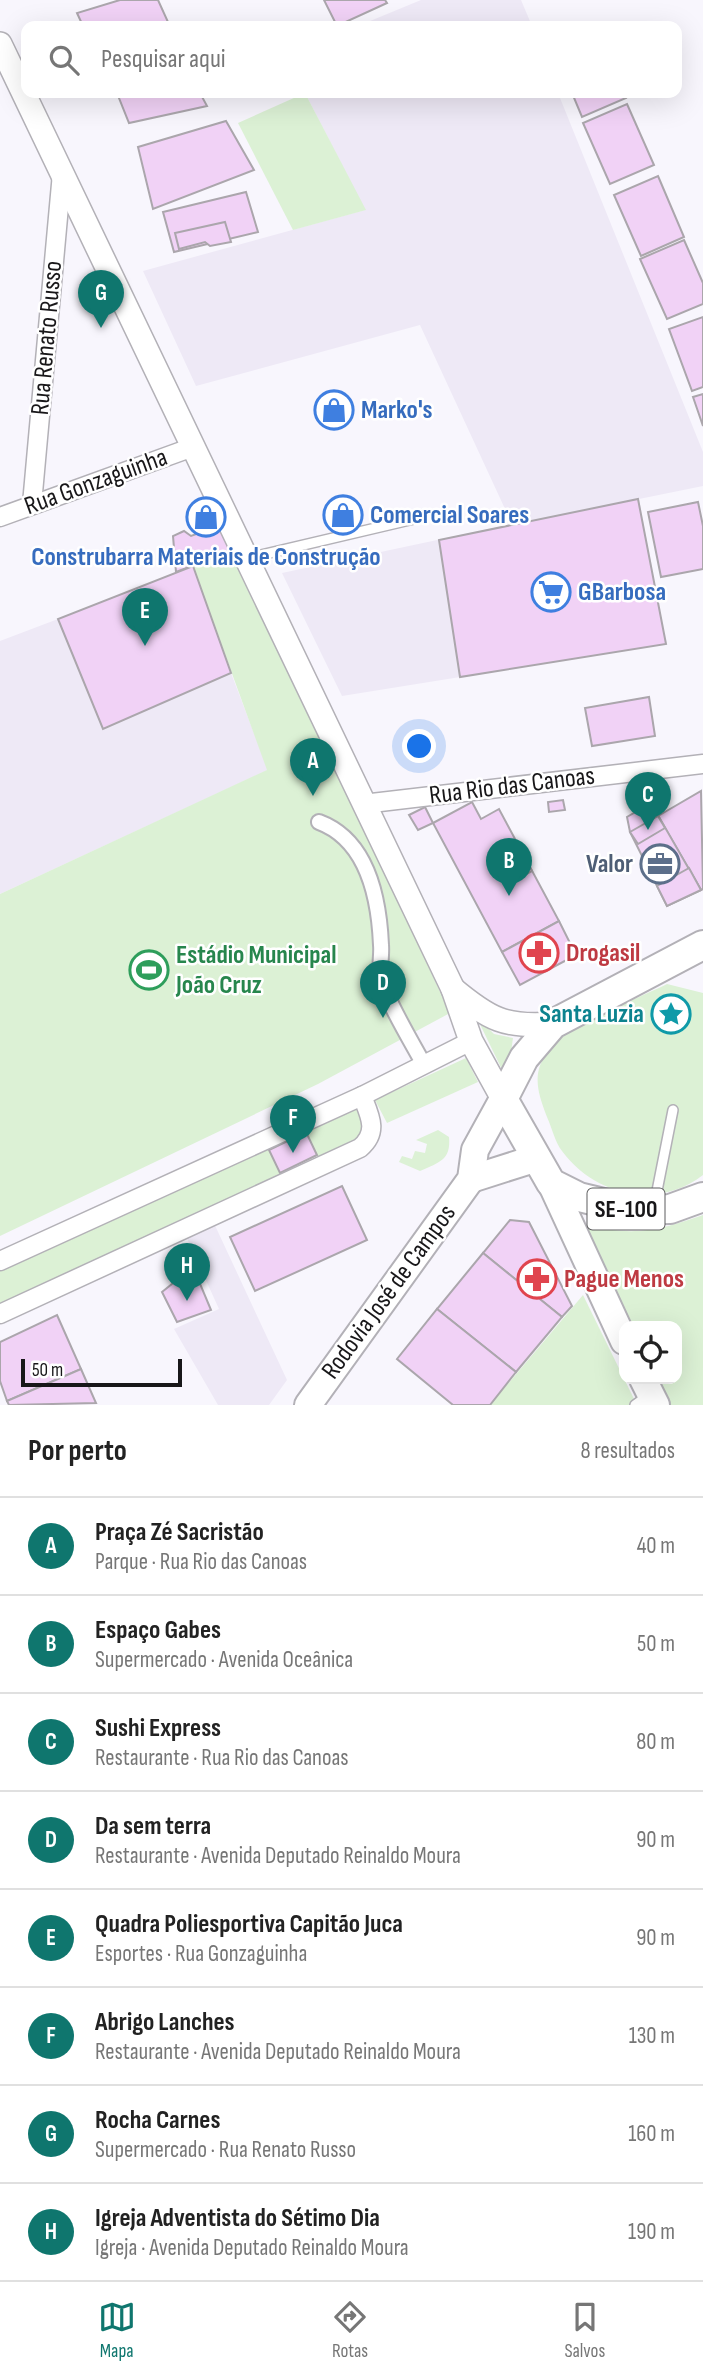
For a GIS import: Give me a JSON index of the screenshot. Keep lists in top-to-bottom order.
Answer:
{
  "streets": {
    "main road": ["SE-100", "Rodovia José de Campos"],
    "street": ["Rua Renato Russo", "Rua Gonzaguinha", "Rua Rio das Canoas"]
  },
  "crossings": [
    ["Rua Renato Russo", "Rua Gonzaguinha"],
    ["SE-100", "Rodovia José de Campos"]
  ],
  "places": {
    "shop": ["Marko's", "Comercial Soares", "Construbarra Materiais de Construção"],
    "supermarket": ["GBarbosa"],
    "office": ["Valor"],
    "pharmacy": ["Drogasil", "Pague Menos"],
    "sports": ["Estádio Municipal João Cruz"],
    "place": ["Santa Luzia"]
  },
  "scale_bar": "50 m",
  "page": {
    "search": "Pesquisar aqui",
    "pins": [
      "G",
      "E",
      "A",
      "C",
      "B",
      "D",
      "F",
      "H"
    ],
    "scale": "50 m",
    "heading": ["Por perto", "8 resultados"],
    "list": [
      {
        "mark": "A",
        "name": "Praça Zé Sacristão",
        "note": "Parque · Rua Rio das Canoas",
        "value": "40 m"
      },
      {
        "mark": "B",
        "name": "Espaço Gabes",
        "note": "Supermercado · Avenida Oceânica",
        "value": "50 m"
      },
      {
        "mark": "C",
        "name": "Sushi Express",
        "note": "Restaurante · Rua Rio das Canoas",
        "value": "80 m"
      },
      {
        "mark": "D",
        "name": "Da sem terra",
        "note": "Restaurante · Avenida Deputado Reinaldo Moura",
        "value": "90 m"
      },
      {
        "mark": "E",
        "name": "Quadra Poliesportiva Capitão Juca",
        "note": "Esportes · Rua Gonzaguinha",
        "value": "90 m"
      },
      {
        "mark": "F",
        "name": "Abrigo Lanches",
        "note": "Restaurante · Avenida Deputado Reinaldo Moura",
        "value": "130 m"
      },
      {
        "mark": "G",
        "name": "Rocha Carnes",
        "note": "Supermercado · Rua Renato Russo",
        "value": "160 m"
      },
      {
        "mark": "H",
        "name": "Igreja Adventista do Sétimo Dia",
        "note": "Igreja · Avenida Deputado Reinaldo Moura",
        "value": "190 m"
      }
    ],
    "nav": ["Mapa", "Rotas", "Salvos"]
  }
}
